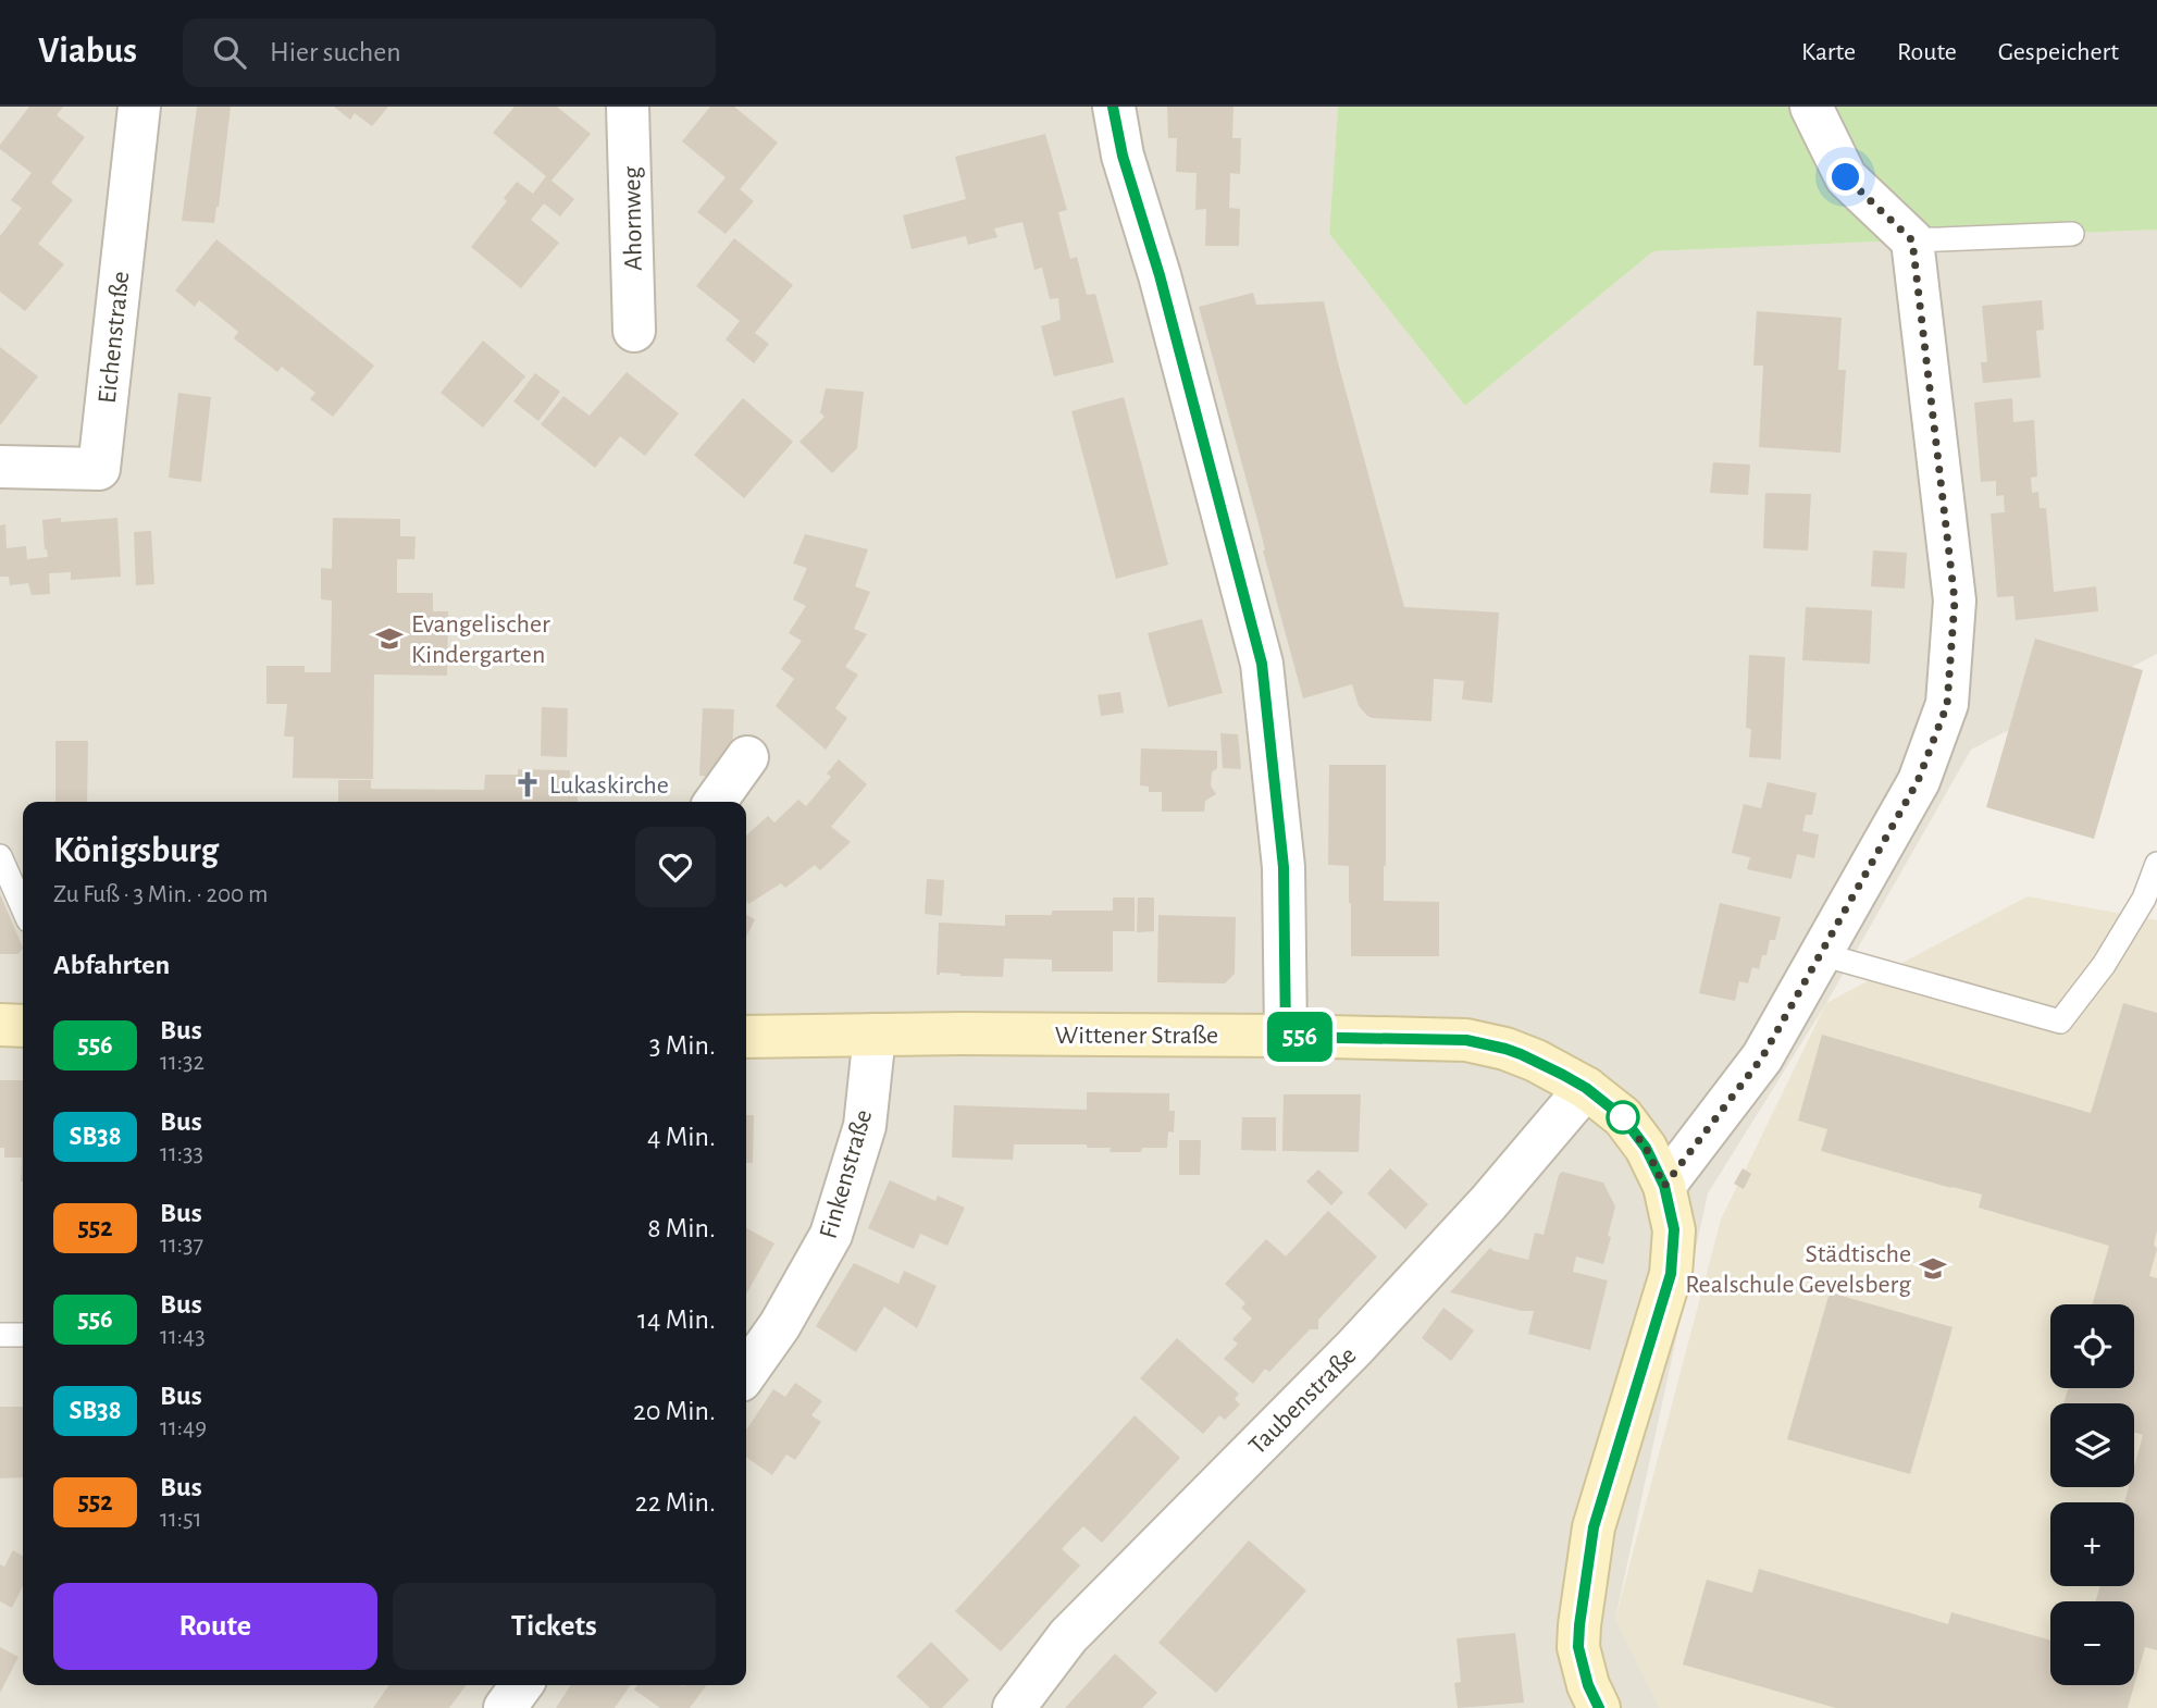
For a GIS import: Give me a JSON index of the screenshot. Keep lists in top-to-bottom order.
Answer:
{
  "streets": {
    "main road": ["Wittener Straße"],
    "street": [
      "Ahornweg",
      "Eichenstraße",
      "Finkenstraße",
      "Taubenstraße"
    ]
  },
  "crossings": [
    ["Wittener Straße", "Finkenstraße"],
    ["Wittener Straße", "Taubenstraße"]
  ],
  "places": {
    "school or university": ["Evangelischer Kindergarten", "Städtische Realschule Gevelsberg"],
    "church": ["Lukaskirche"]
  },
  "lines": ["bus line 556"],
  "page": {
    "header": "Viabus",
    "search": "Hier suchen",
    "nav": ["Karte", "Route", "Gespeichert"],
    "on_map": "556",
    "heading": [
      ["Königsburg", "Zu Fuß · 3 Min. · 200 m"],
      "Abfahrten"
    ],
    "list": [
      {
        "mark": "556",
        "name": "Bus",
        "note": "11:32",
        "value": "3 Min."
      },
      {
        "mark": "SB38",
        "name": "Bus",
        "note": "11:33",
        "value": "4 Min."
      },
      {
        "mark": "552",
        "name": "Bus",
        "note": "11:37",
        "value": "8 Min."
      },
      {
        "mark": "556",
        "name": "Bus",
        "note": "11:43",
        "value": "14 Min."
      },
      {
        "mark": "SB38",
        "name": "Bus",
        "note": "11:49",
        "value": "20 Min."
      },
      {
        "mark": "552",
        "name": "Bus",
        "note": "11:51",
        "value": "22 Min."
      }
    ],
    "map_buttons": ["+", "−"],
    "buttons": ["Route", "Tickets"]
  }
}
